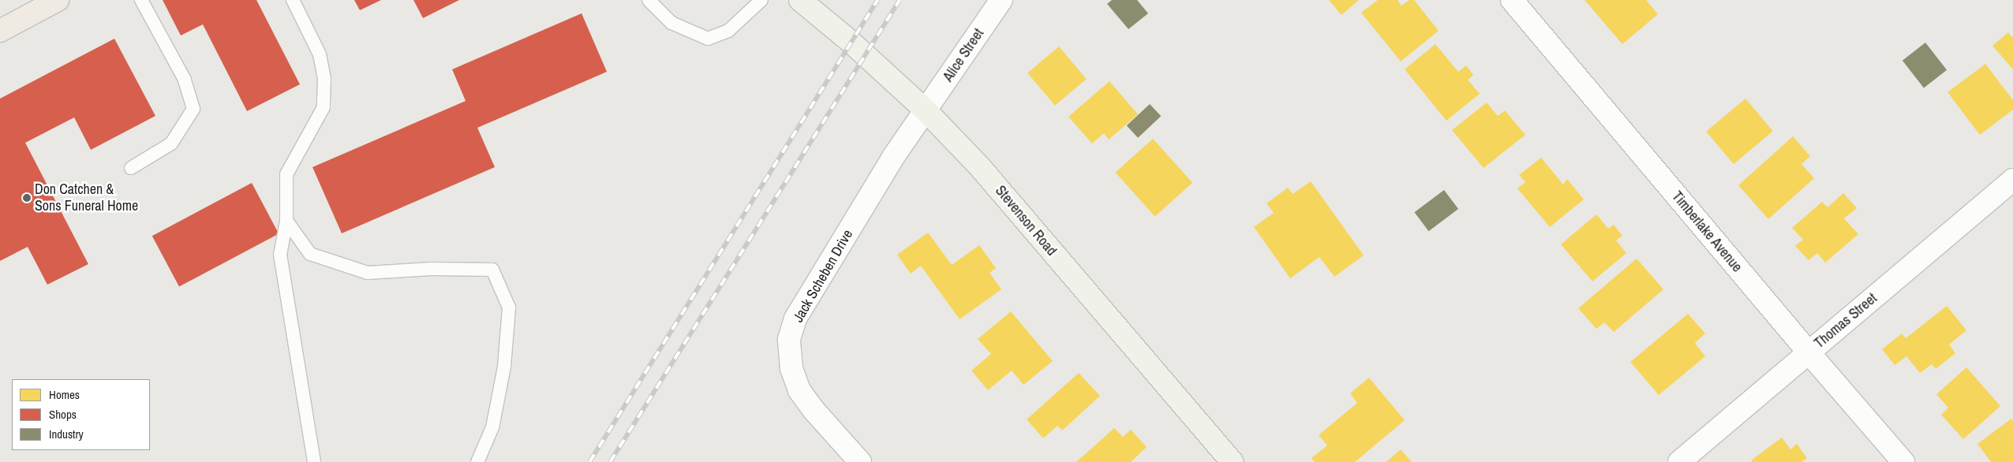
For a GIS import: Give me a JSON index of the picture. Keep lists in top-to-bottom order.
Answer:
{
  "streets": {
    "main road": ["Stevenson Road"],
    "street": [
      "Alice Street",
      "Timberlake Avenue",
      "Jack Scheben Drive",
      "Thomas Street"
    ]
  },
  "crossings": [
    ["Alice Street", "Stevenson Road"],
    ["Alice Street", "Jack Scheben Drive"],
    ["Stevenson Road", "Jack Scheben Drive"],
    ["Timberlake Avenue", "Thomas Street"]
  ],
  "places": ["Don Catchen & Sons Funeral Home"],
  "legend": ["Homes", "Shops", "Industry"]
}
